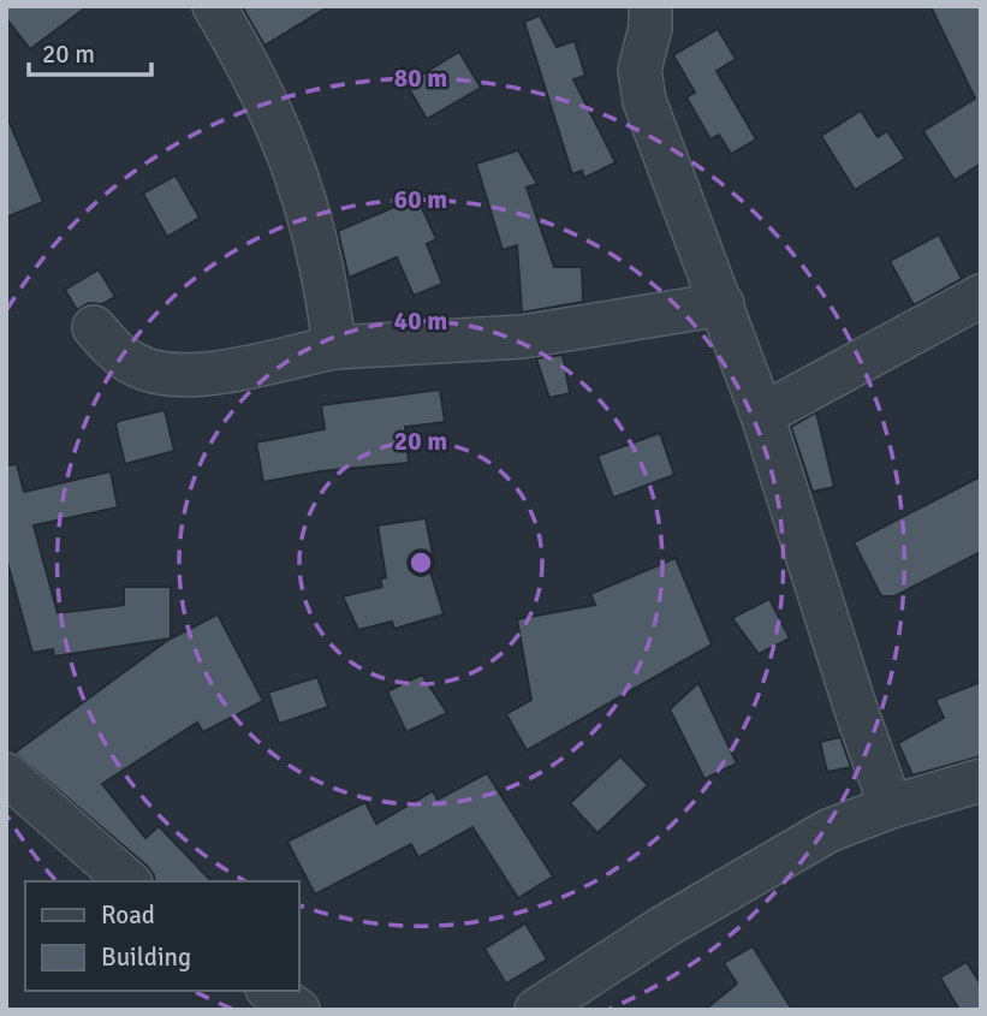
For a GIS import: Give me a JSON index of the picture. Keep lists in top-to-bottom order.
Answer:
{
  "legend": ["Road", "Building"],
  "scale_bar": "20 m",
  "rings": [
    "80 m",
    "60 m",
    "40 m",
    "20 m"
  ]
}
